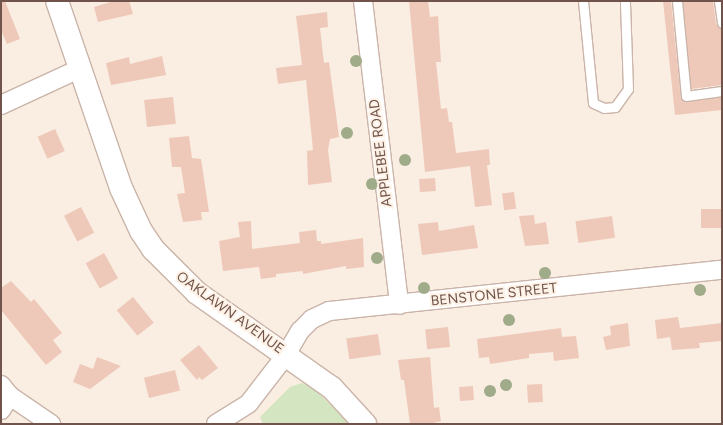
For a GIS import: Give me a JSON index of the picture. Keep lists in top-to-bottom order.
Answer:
{
  "streets": {
    "street": ["APPLEBEE ROAD", "BENSTONE STREET", "OAKLAWN AVENUE"]
  },
  "crossings": [
    ["APPLEBEE ROAD", "BENSTONE STREET"],
    ["BENSTONE STREET", "OAKLAWN AVENUE"]
  ]
}
